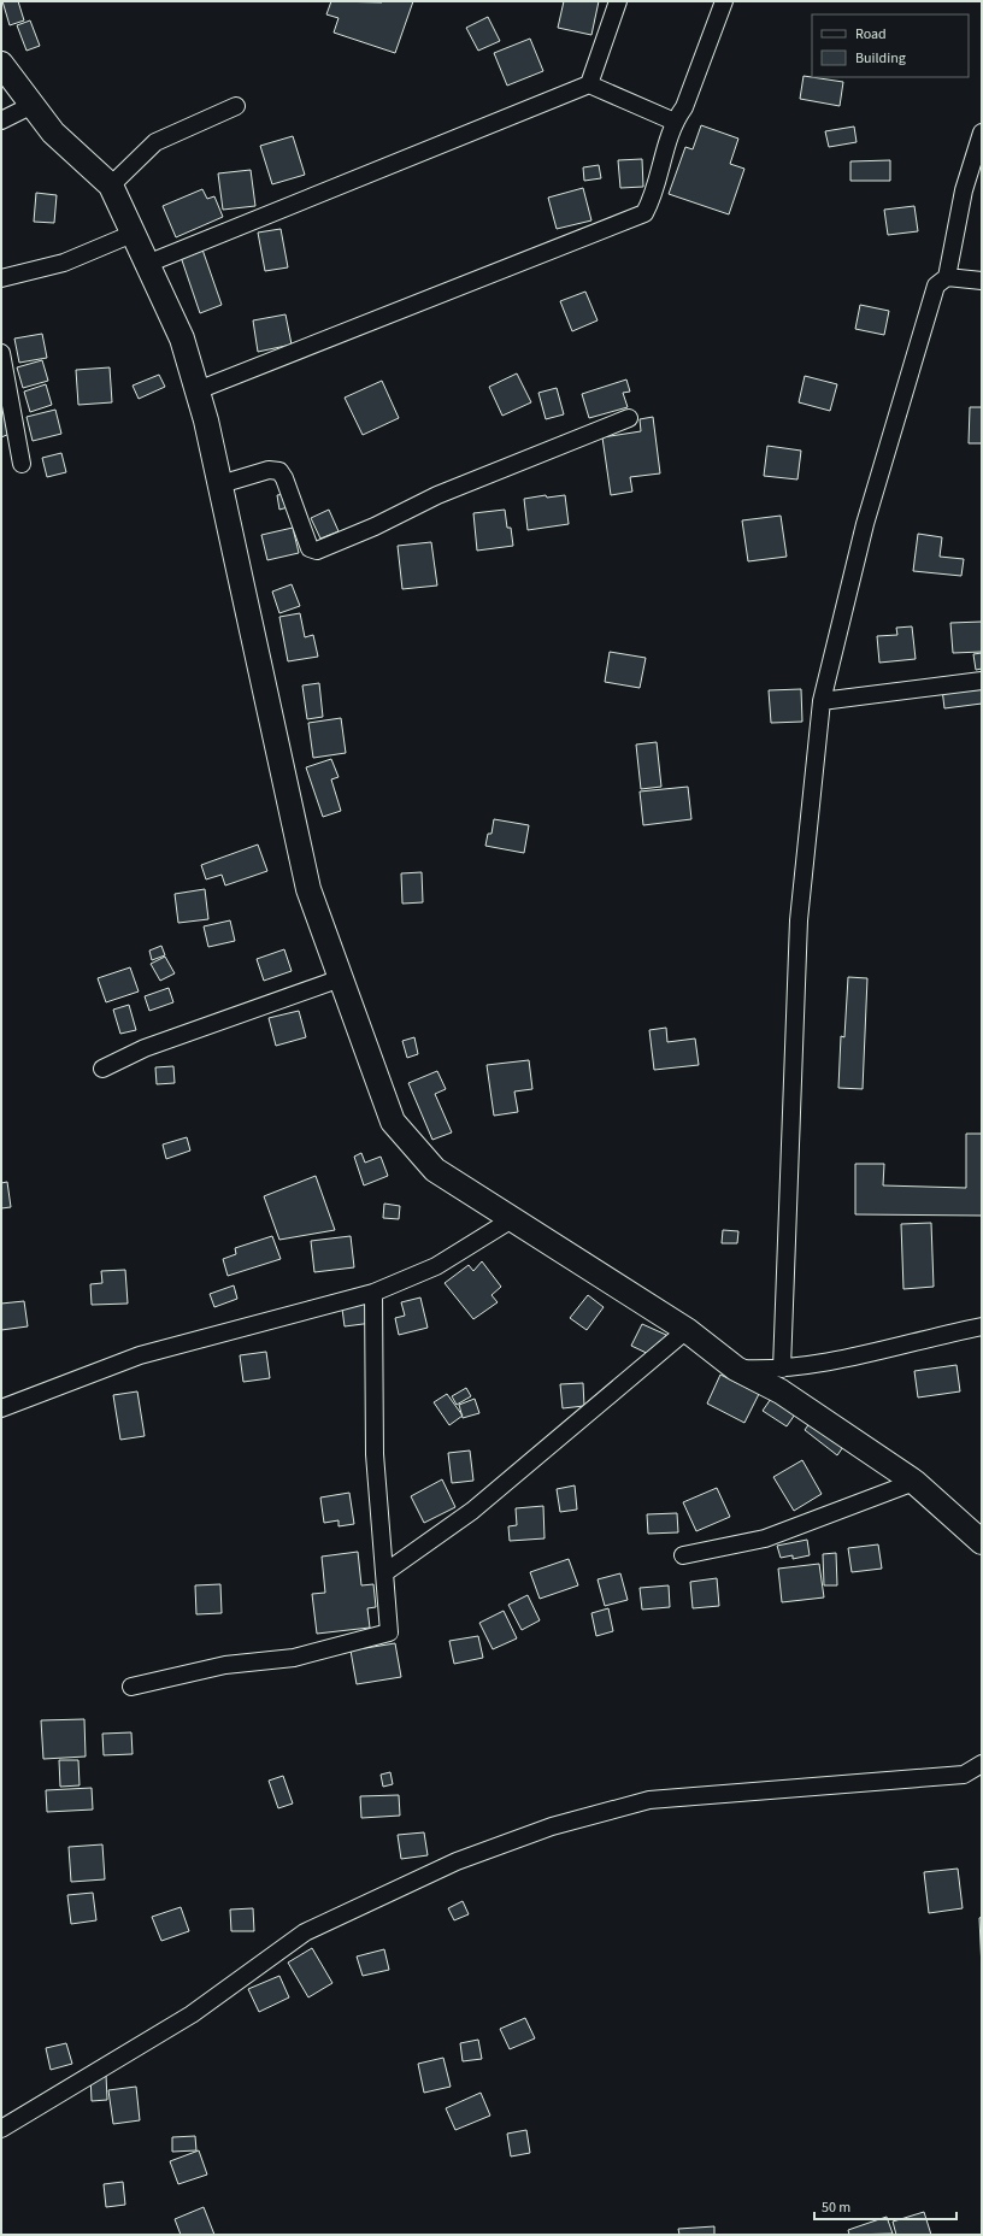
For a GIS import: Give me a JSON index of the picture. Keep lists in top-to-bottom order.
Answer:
{
  "legend": ["Road", "Building"],
  "scale_bar": "50 m"
}
